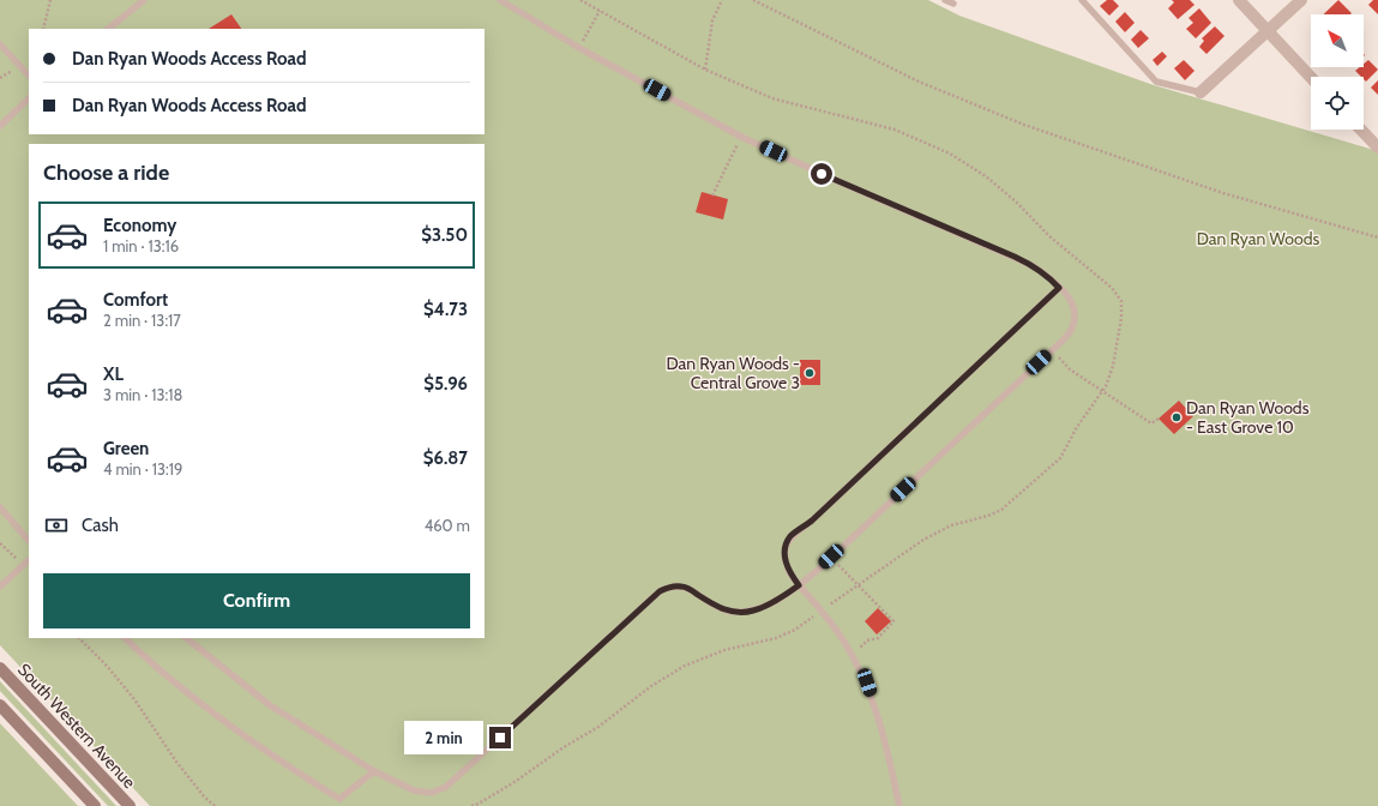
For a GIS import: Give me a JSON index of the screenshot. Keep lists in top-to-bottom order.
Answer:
{
  "streets": {
    "main road": ["South Western Avenue"]
  },
  "parks": ["Dan Ryan Woods"],
  "places": ["Dan Ryan Woods - Central Grove 3", "Dan Ryan Woods - East Grove 10"],
  "north": "top left",
  "page": {
    "banner": ["Dan Ryan Woods Access Road", "Dan Ryan Woods Access Road"],
    "heading": "Choose a ride",
    "list": [
      {
        "name": "Economy",
        "note": "1 min · 13:16",
        "value": "$3.50"
      },
      {
        "name": "Comfort",
        "note": "2 min · 13:17",
        "value": "$4.73"
      },
      {
        "name": "XL",
        "note": "3 min · 13:18",
        "value": "$5.96"
      },
      {
        "name": "Green",
        "note": "4 min · 13:19",
        "value": "$6.87"
      }
    ],
    "pay": ["Cash", "460 m"],
    "buttons": "Confirm",
    "bubble": "2 min"
  }
}
